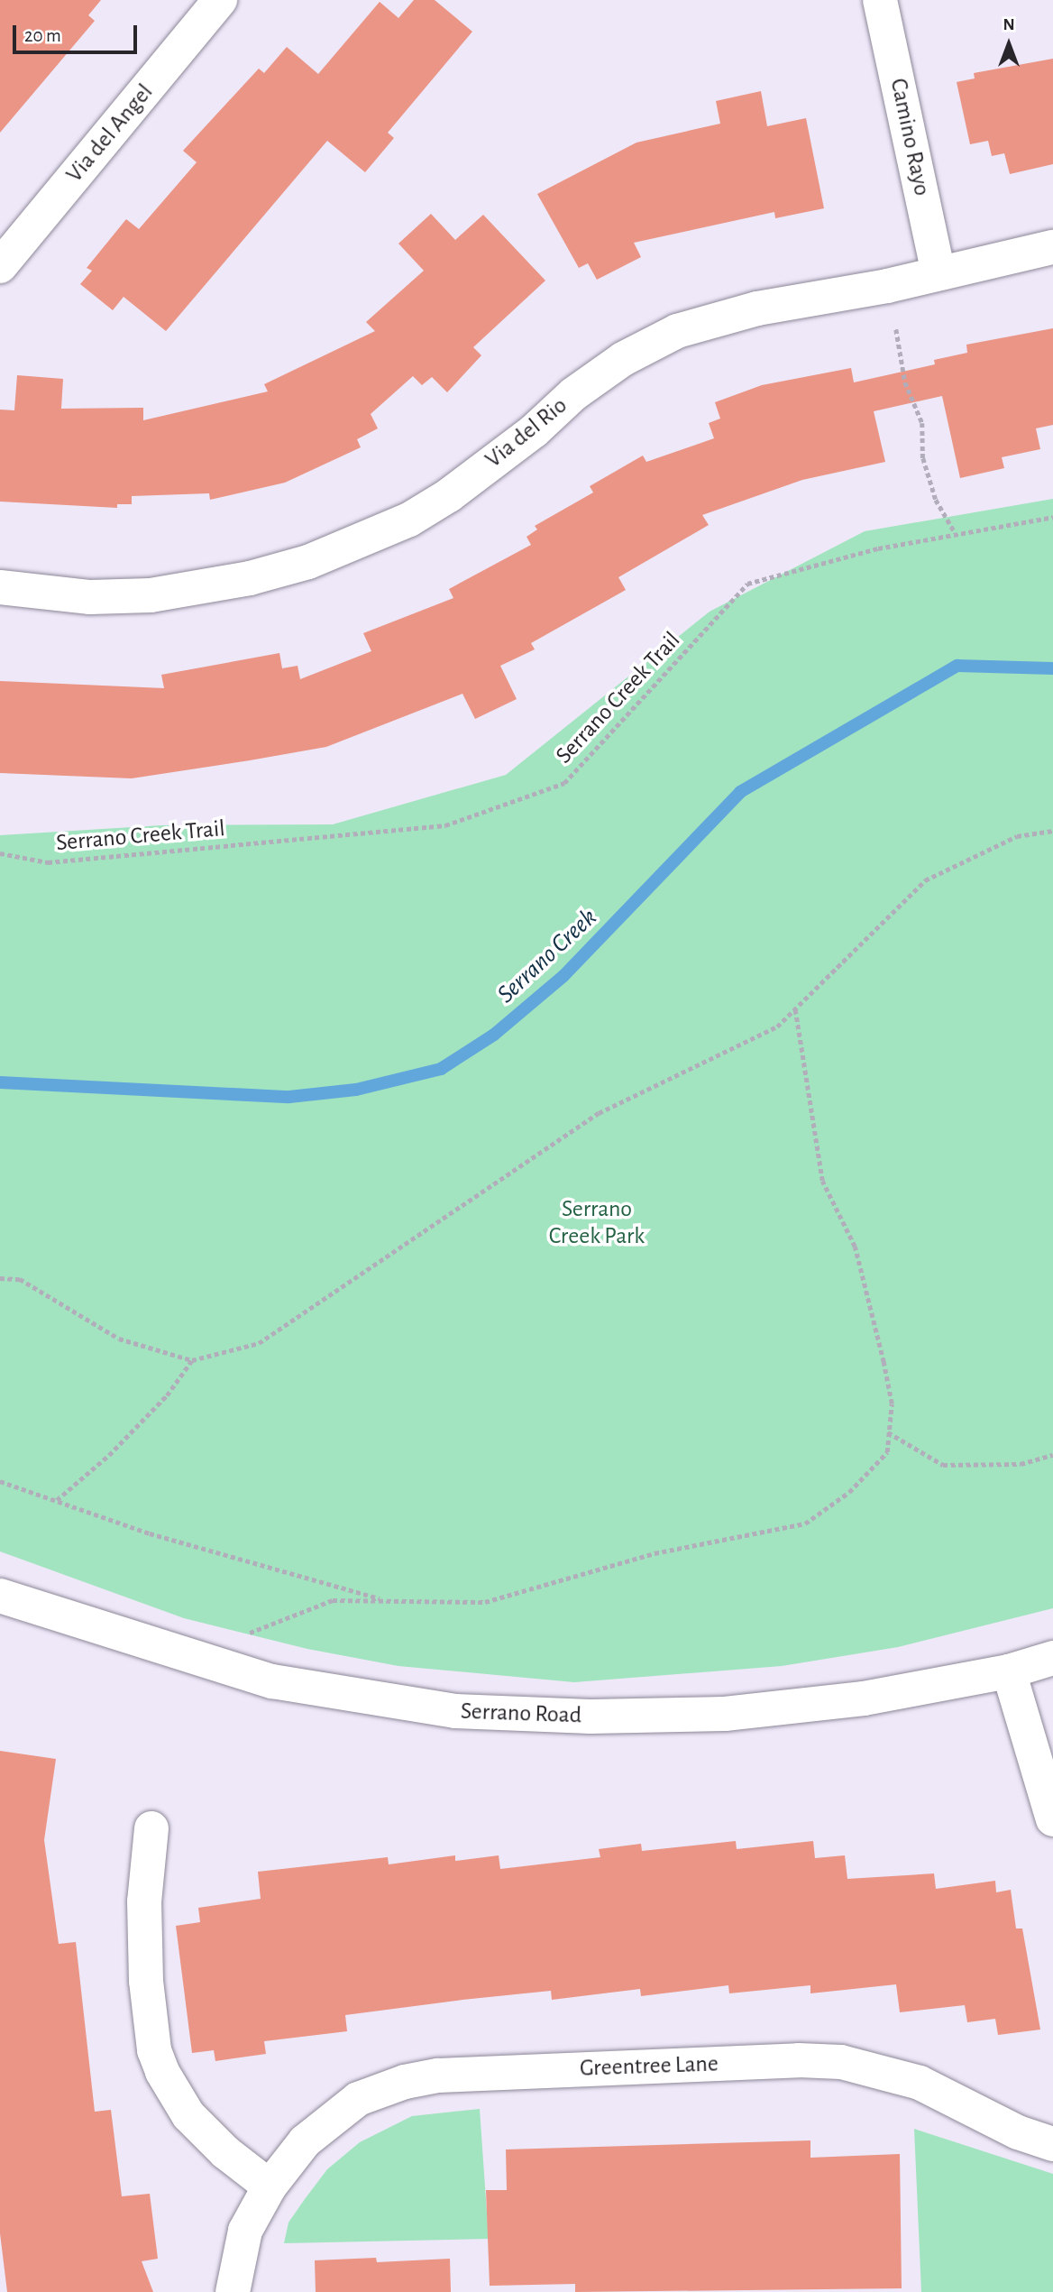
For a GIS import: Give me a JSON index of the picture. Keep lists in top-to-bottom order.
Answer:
{
  "streets": {
    "street": [
      "Via del Angel",
      "Camino Rayo",
      "Via del Rio",
      "Serrano Road",
      "Greentree Lane"
    ],
    "path": ["Serrano Creek Trail"]
  },
  "crossings": [
    ["Camino Rayo", "Via del Rio"]
  ],
  "water": ["Serrano Creek"],
  "parks": ["Serrano Creek Park"],
  "scale_bar": "20 m",
  "north": "top"
}
